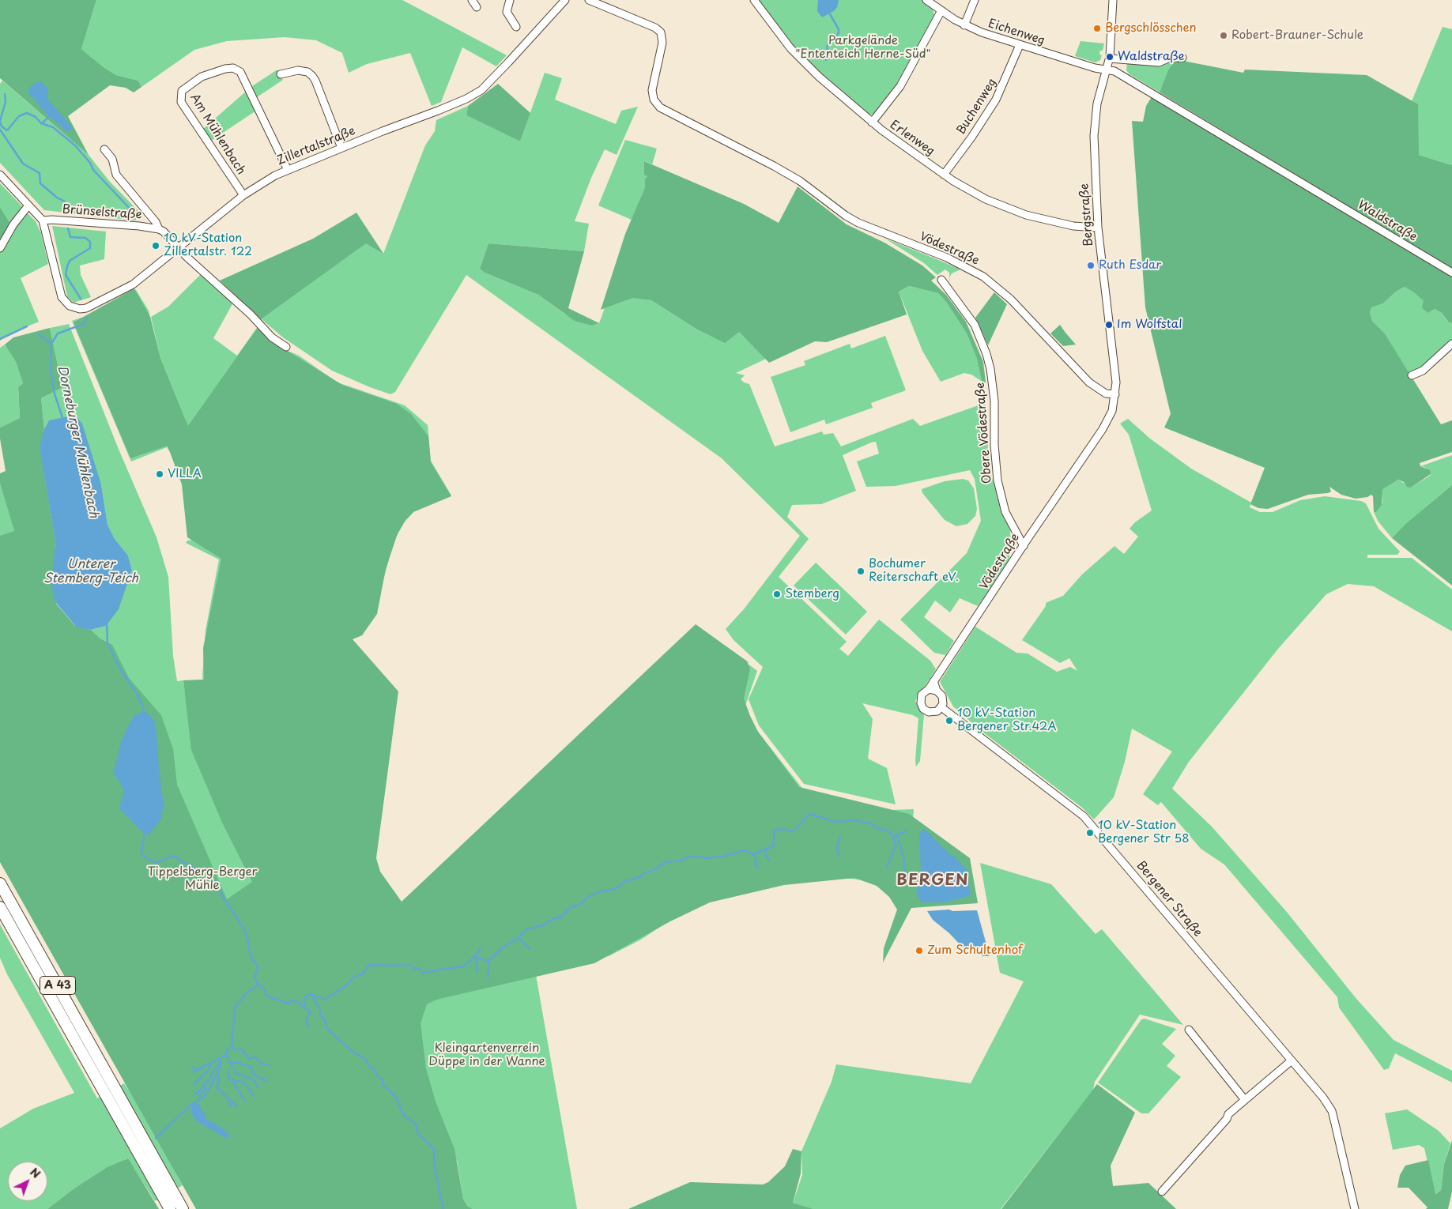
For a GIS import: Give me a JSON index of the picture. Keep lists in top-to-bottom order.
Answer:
{
  "streets": {
    "highway": ["A 43"],
    "street": [
      "Eichenweg",
      "Buchenweg",
      "Am Mühlenbach",
      "Erlenweg",
      "Zillertalstraße",
      "Brünselstraße",
      "Bergstraße",
      "Waldstraße",
      "Vödestraße",
      "Obere Vödestraße",
      "Bergener Straße"
    ]
  },
  "crossings": [
    ["Eichenweg", "Buchenweg"],
    ["Eichenweg", "Bergstraße"],
    ["Eichenweg", "Waldstraße"],
    ["Buchenweg", "Erlenweg"],
    ["Am Mühlenbach", "Zillertalstraße"],
    ["Erlenweg", "Bergstraße"],
    ["Zillertalstraße", "Brünselstraße"],
    ["Bergstraße", "Waldstraße"],
    ["Bergstraße", "Vödestraße"],
    ["Vödestraße", "Obere Vödestraße"]
  ],
  "districts": ["BERGEN"],
  "water": ["Dorneburger Mühlenbach", "Unterer Stemberg-Teich"],
  "parks": ["Parkgelände \"Ententeich Herne-Süd\"", "Tippelsberg-Berger Mühle", "Kleingartenverrein Düppe in der Wanne"],
  "places": [
    "Bergschlösschen",
    "Robert-Brauner-Schule",
    "Waldstraße",
    "10 kV-Station Zillertalstr. 122",
    "Ruth Esdar",
    "Im Wolfstal",
    "VILLA",
    "Bochumer Reiterschaft eV.",
    "Stemberg",
    "10 kV-Station Bergener Str.42A",
    "10 kV-Station Bergener Str 58",
    "Zum Schultenhof"
  ],
  "north": "top right"
}
